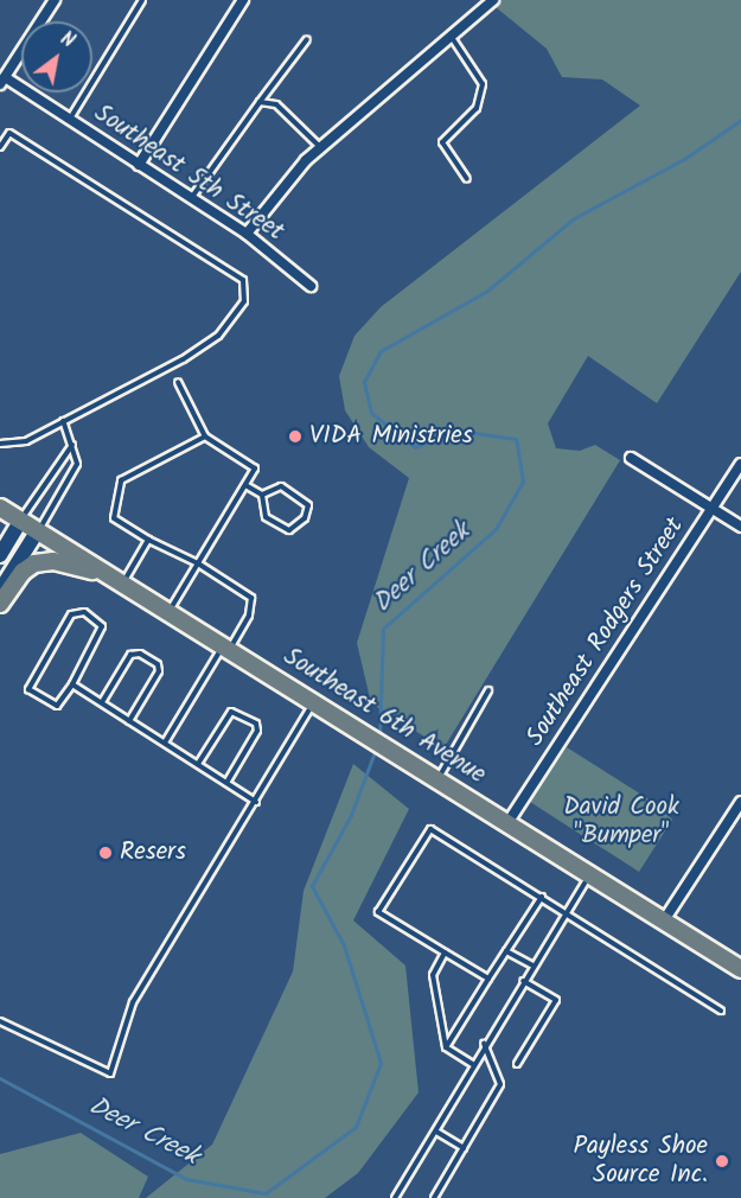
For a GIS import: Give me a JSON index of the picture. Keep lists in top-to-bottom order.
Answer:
{
  "streets": {
    "main road": ["Southeast 6th Avenue"],
    "street": ["Southeast 5th Street", "Southeast Rodgers Street"]
  },
  "crossings": [
    ["Southeast Rodgers Street", "Southeast 6th Avenue"]
  ],
  "water": ["Deer Creek"],
  "parks": ["David Cook \"Bumper\""],
  "places": ["VIDA Ministries", "Resers", "Payless Shoe Source Inc."],
  "north": "top right"
}
